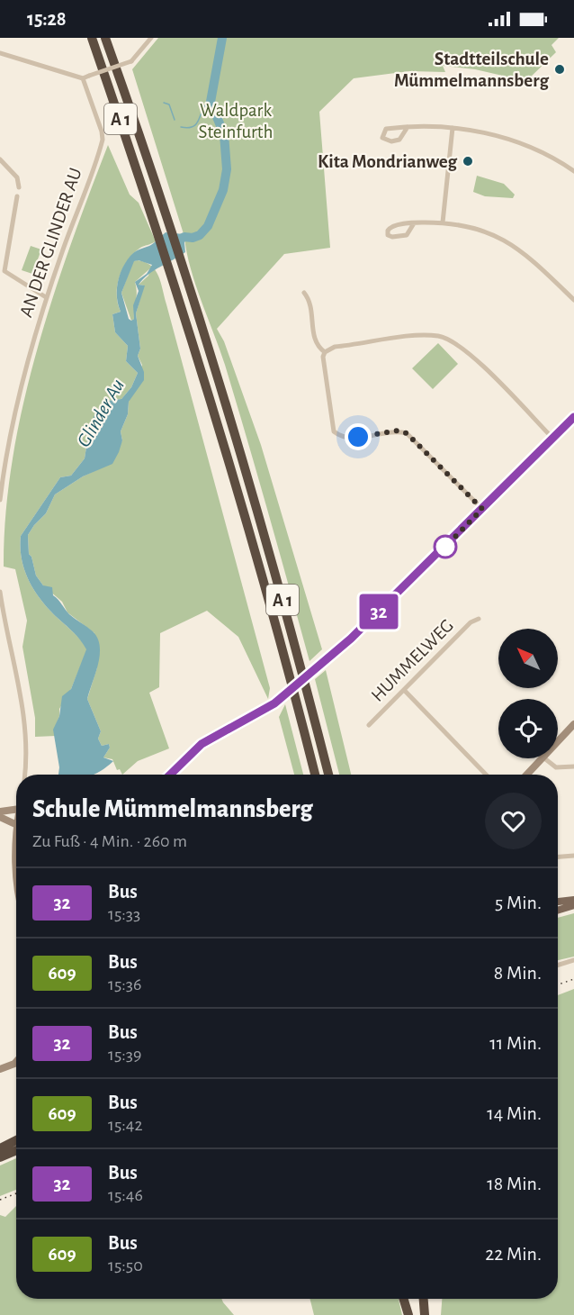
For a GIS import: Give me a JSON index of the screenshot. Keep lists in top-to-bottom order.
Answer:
{
  "streets": {
    "highway": ["A 1"],
    "street": ["AN DER GLINDER AU", "HUMMELWEG"]
  },
  "water": ["Glinder Au"],
  "parks": ["Waldpark Steinfurth"],
  "places": ["Stadtteilschule Mümmelmannsberg", "Kita Mondrianweg"],
  "lines": ["bus line 32"],
  "north": "top left",
  "page": {
    "status": "15:28",
    "on_map": "32",
    "heading": ["Schule Mümmelmannsberg", "Zu Fuß · 4 Min. · 260 m"],
    "list": [
      {
        "mark": "32",
        "name": "Bus",
        "note": "15:33",
        "value": "5 Min."
      },
      {
        "mark": "609",
        "name": "Bus",
        "note": "15:36",
        "value": "8 Min."
      },
      {
        "mark": "32",
        "name": "Bus",
        "note": "15:39",
        "value": "11 Min."
      },
      {
        "mark": "609",
        "name": "Bus",
        "note": "15:42",
        "value": "14 Min."
      },
      {
        "mark": "32",
        "name": "Bus",
        "note": "15:46",
        "value": "18 Min."
      },
      {
        "mark": "609",
        "name": "Bus",
        "note": "15:50",
        "value": "22 Min."
      }
    ]
  }
}
